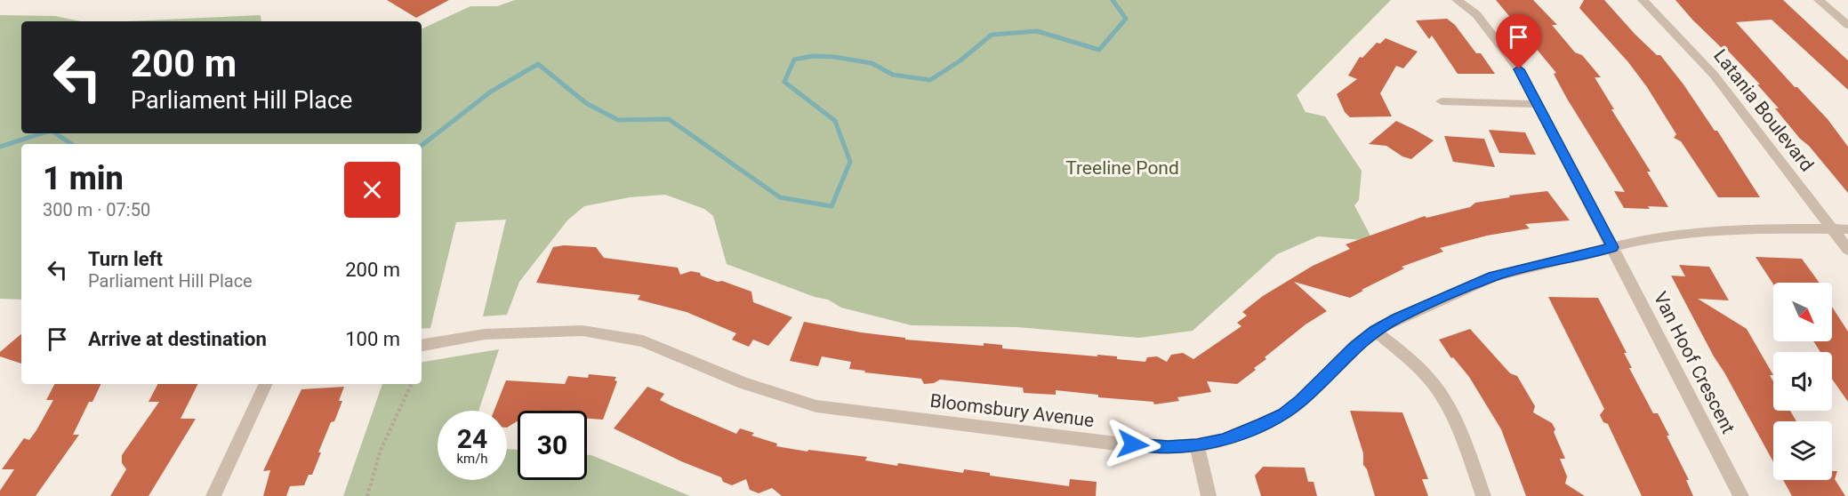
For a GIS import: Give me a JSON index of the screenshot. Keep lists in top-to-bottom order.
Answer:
{
  "streets": {
    "street": ["Latania Boulevard", "Van Hoof Crescent", "Bloomsbury Avenue"]
  },
  "crossings": [
    ["Latania Boulevard", "Bloomsbury Avenue"],
    ["Van Hoof Crescent", "Bloomsbury Avenue"]
  ],
  "parks": ["Treeline Pond"],
  "north": "bottom right",
  "page": {
    "turn": ["200 m", "Parliament Hill Place"],
    "heading": ["1 min", "300 m · 07:50"],
    "list": [
      {
        "name": "Turn left",
        "note": "Parliament Hill Place",
        "value": "200 m"
      },
      {
        "name": "Arrive at destination",
        "value": "100 m"
      }
    ],
    "speed": "24 km/h",
    "limit": "30"
  }
}
